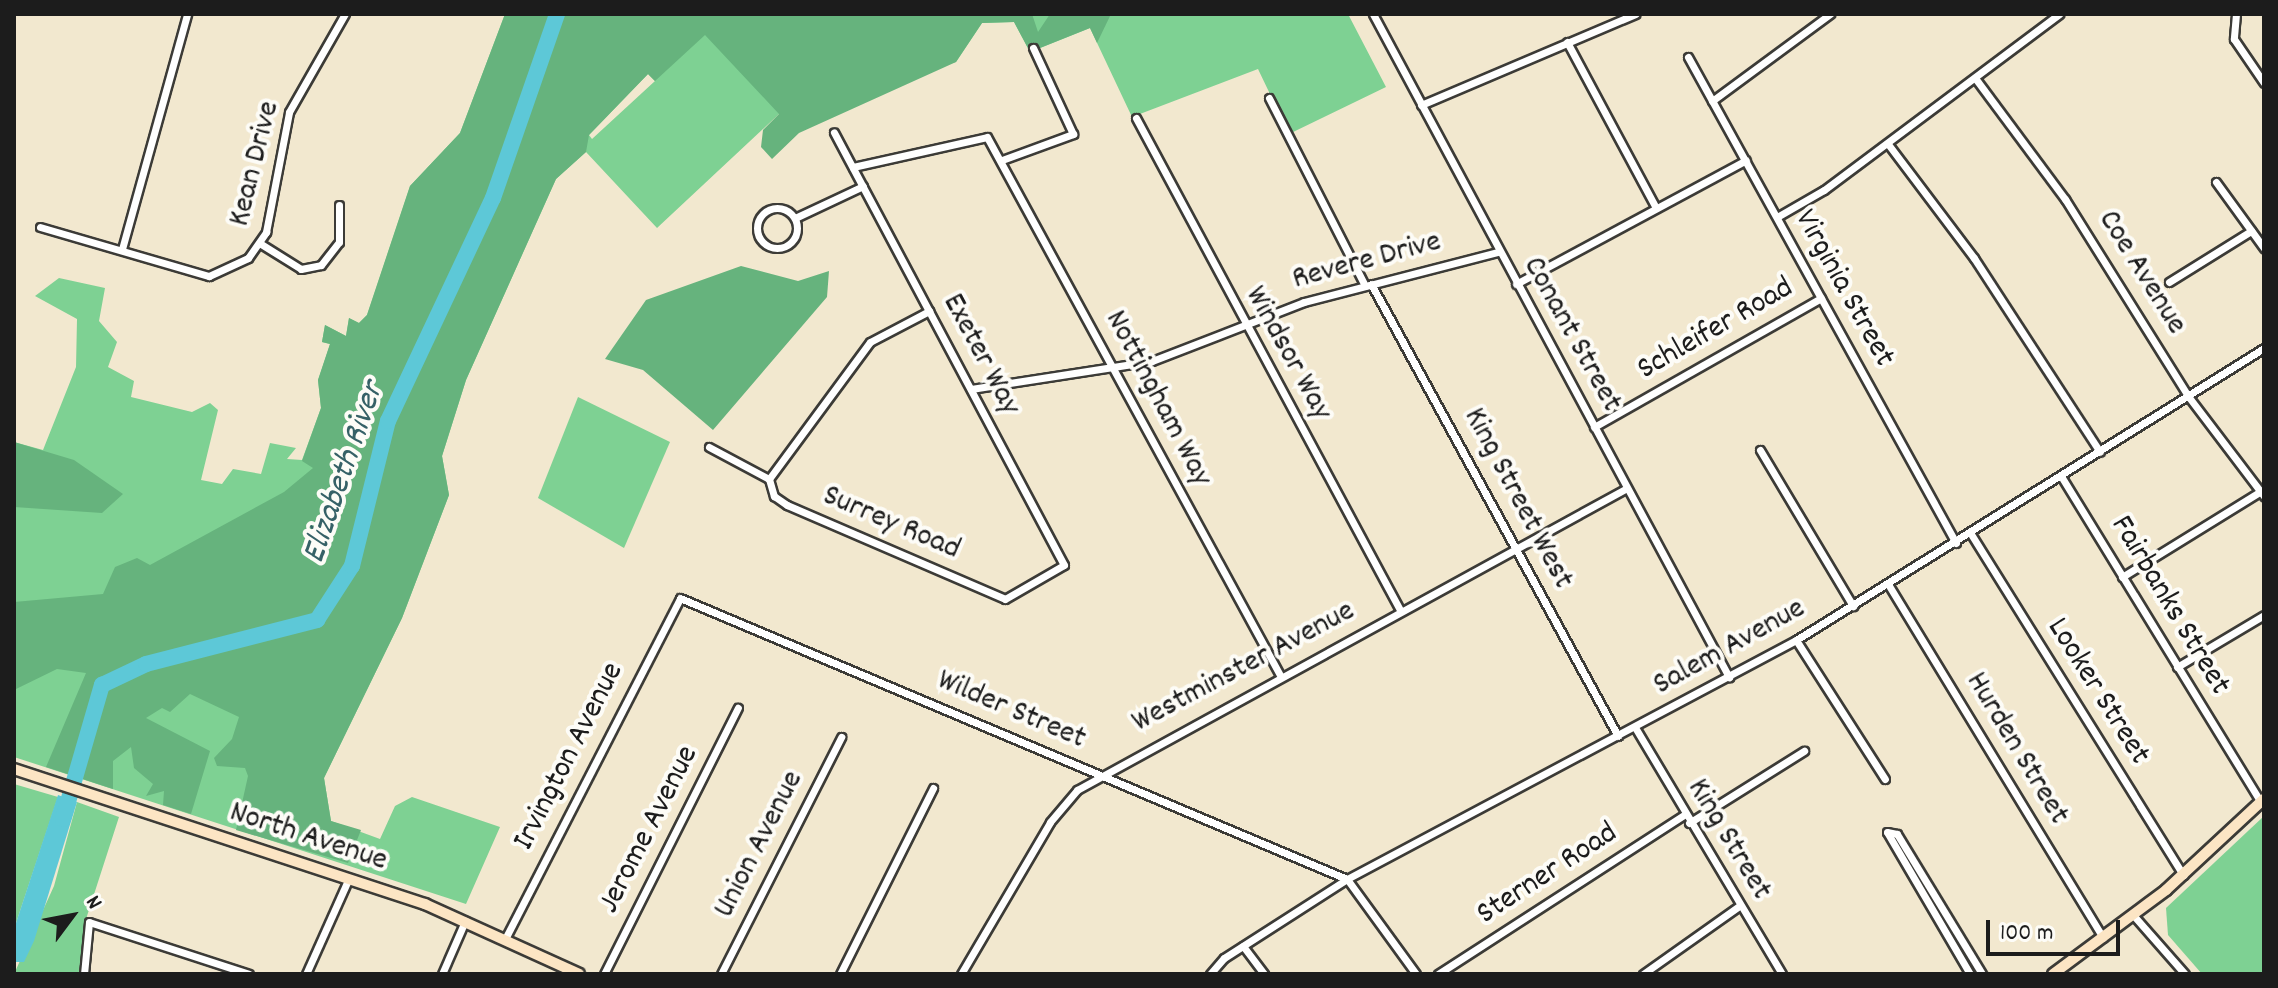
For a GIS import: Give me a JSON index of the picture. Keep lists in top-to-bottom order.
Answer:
{
  "streets": {
    "main road": ["North Avenue"],
    "street": [
      "Kean Drive",
      "Revere Drive",
      "Coe Avenue",
      "Virginia Street",
      "Schleifer Road",
      "Conant Street",
      "Windsor Way",
      "Exeter Way",
      "Nottingham Way",
      "King Street West",
      "Surrey Road",
      "Fairbanks Street",
      "Salem Avenue",
      "Westminster Avenue",
      "Looker Street",
      "Wilder Street",
      "Hurden Street",
      "Irvington Avenue",
      "Jerome Avenue",
      "King Street",
      "Union Avenue",
      "Sterner Road"
    ]
  },
  "crossings": [
    ["Revere Drive", "Conant Street"],
    ["Revere Drive", "Windsor Way"],
    ["Revere Drive", "Exeter Way"],
    ["Revere Drive", "Nottingham Way"],
    ["Revere Drive", "King Street West"],
    ["Coe Avenue", "Salem Avenue"],
    ["Virginia Street", "Schleifer Road"],
    ["Virginia Street", "Salem Avenue"],
    ["Schleifer Road", "Conant Street"],
    ["Conant Street", "Salem Avenue"],
    ["Conant Street", "Westminster Avenue"],
    ["Windsor Way", "Westminster Avenue"],
    ["Exeter Way", "Nottingham Way"],
    ["Exeter Way", "Surrey Road"],
    ["Nottingham Way", "Westminster Avenue"],
    ["King Street West", "Salem Avenue"],
    ["King Street West", "Westminster Avenue"],
    ["Fairbanks Street", "Salem Avenue"],
    ["Salem Avenue", "Looker Street"],
    ["Salem Avenue", "Wilder Street"],
    ["Salem Avenue", "Hurden Street"],
    ["Salem Avenue", "King Street"],
    ["Westminster Avenue", "Wilder Street"],
    ["Wilder Street", "Irvington Avenue"],
    ["Irvington Avenue", "North Avenue"],
    ["King Street", "Sterner Road"]
  ],
  "water": ["Elizabeth River"],
  "scale_bar": "100 m",
  "north": "top right"
}
